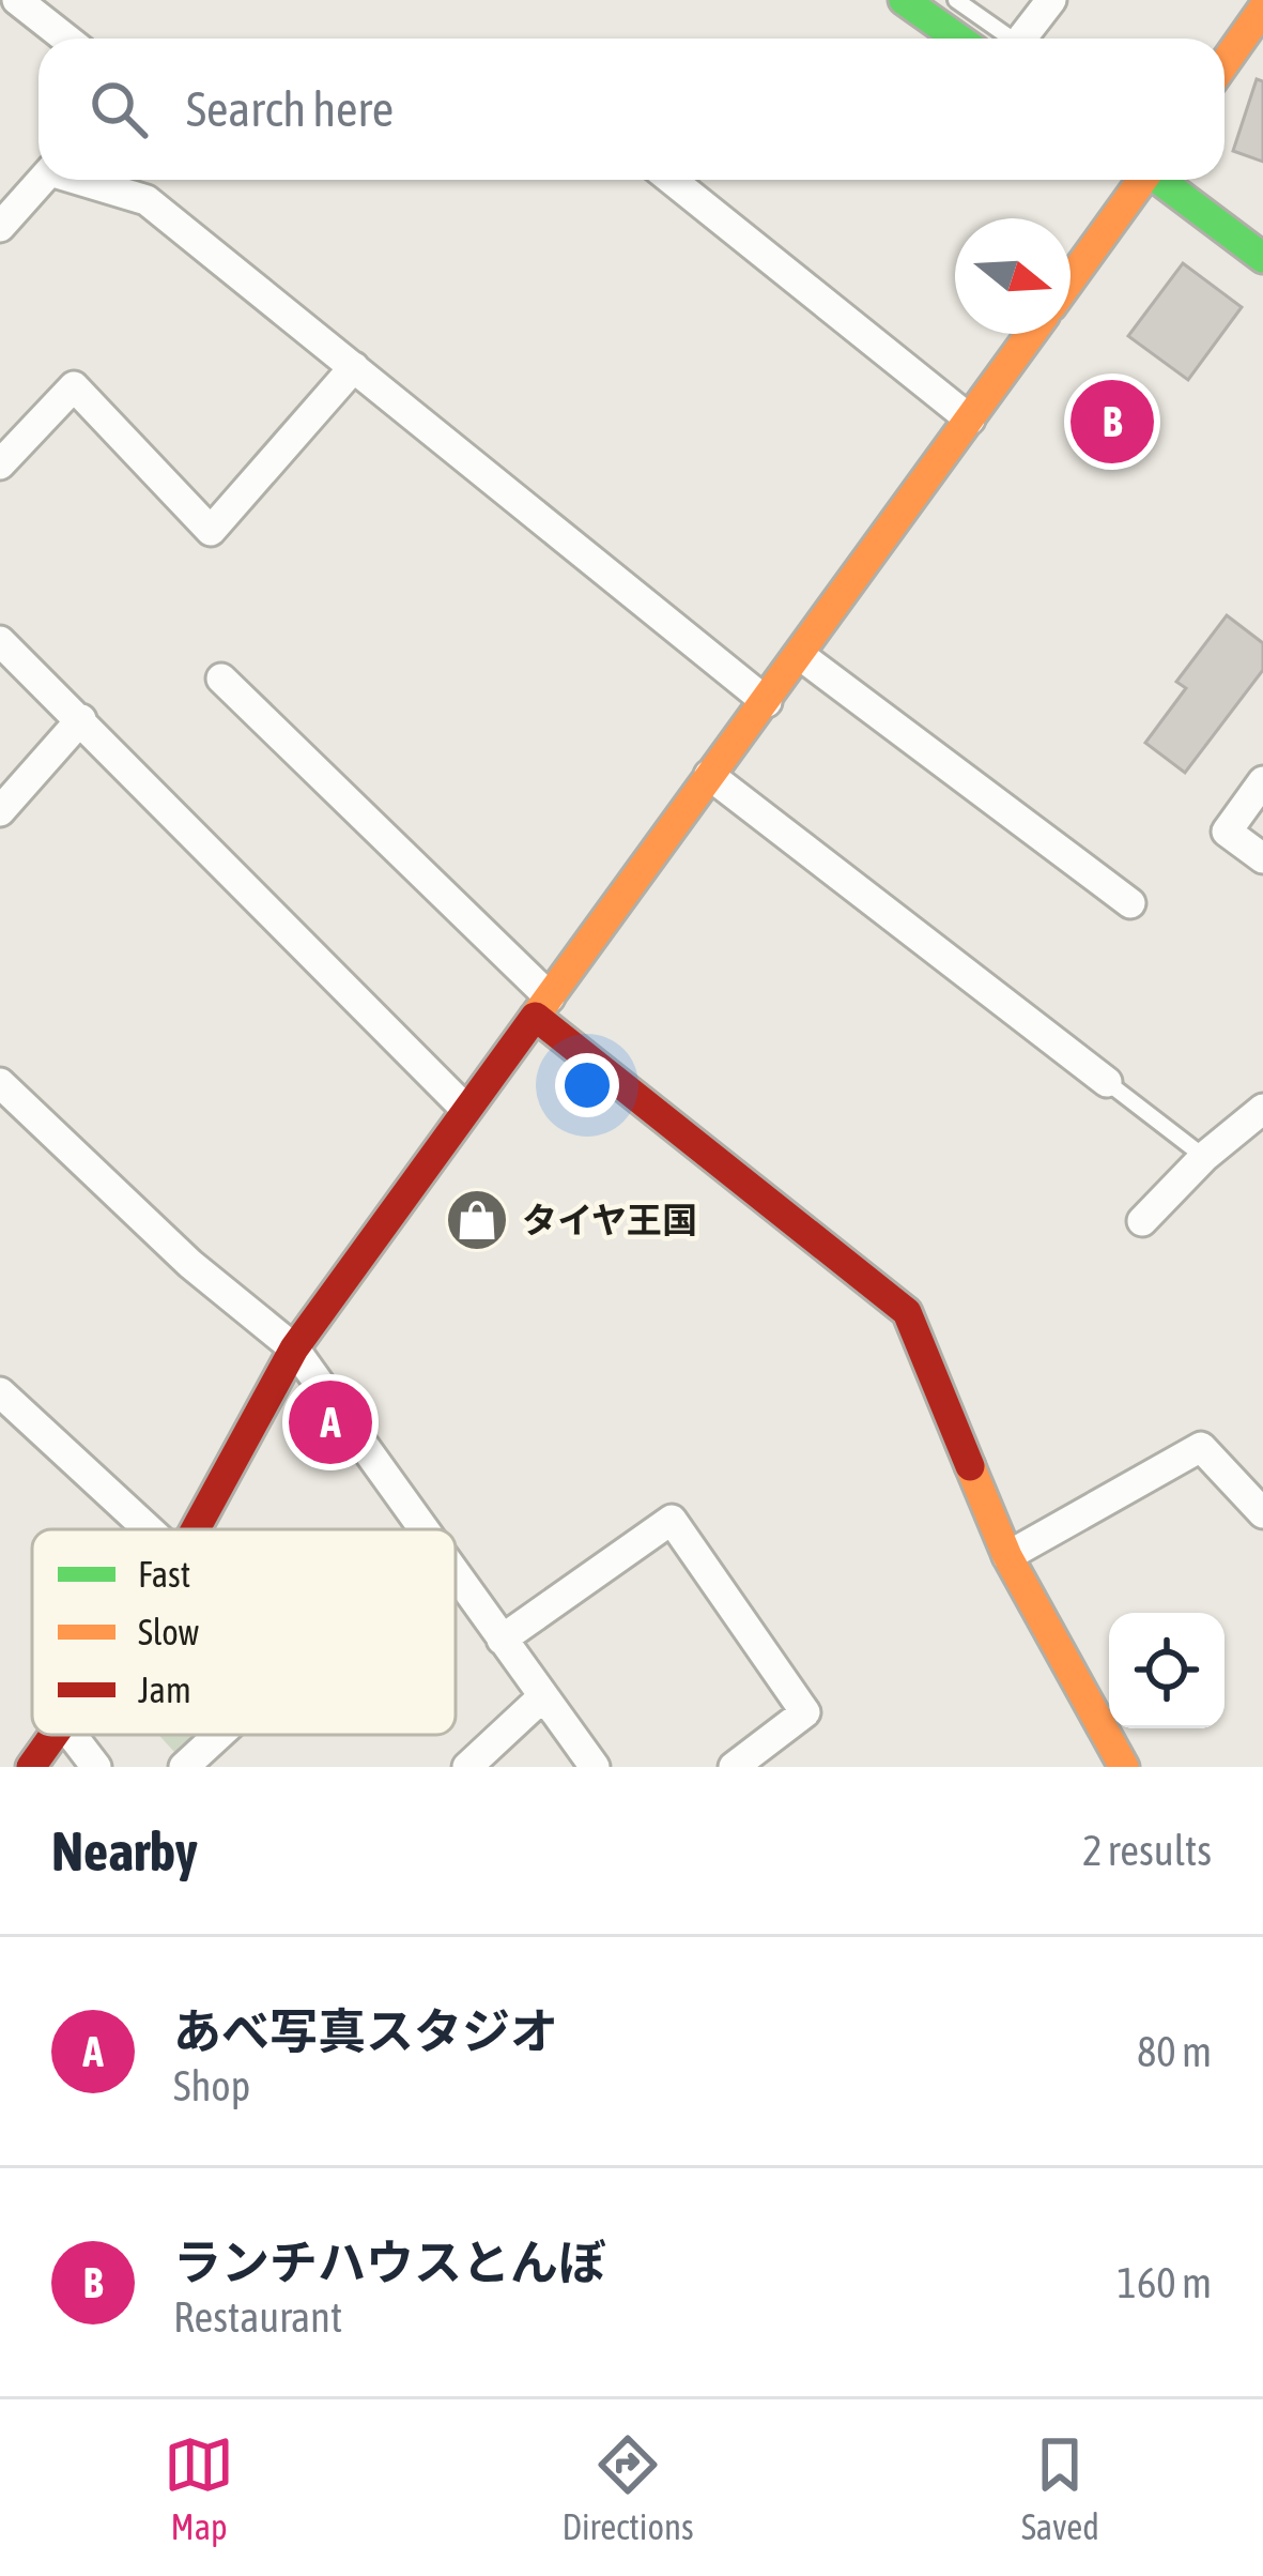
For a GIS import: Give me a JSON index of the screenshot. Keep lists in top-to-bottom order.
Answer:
{
  "places": {
    "shop": ["タイヤ王国"]
  },
  "legend": ["Fast", "Slow", "Jam"],
  "north": "right",
  "page": {
    "search": "Search here",
    "pins": ["B", "A"],
    "heading": ["Nearby", "2 results"],
    "list": [
      {
        "mark": "A",
        "name": "あべ写真スタジオ",
        "note": "Shop",
        "value": "80 m"
      },
      {
        "mark": "B",
        "name": "ランチハウスとんぼ",
        "note": "Restaurant",
        "value": "160 m"
      }
    ],
    "nav": ["Map", "Directions", "Saved"]
  }
}
